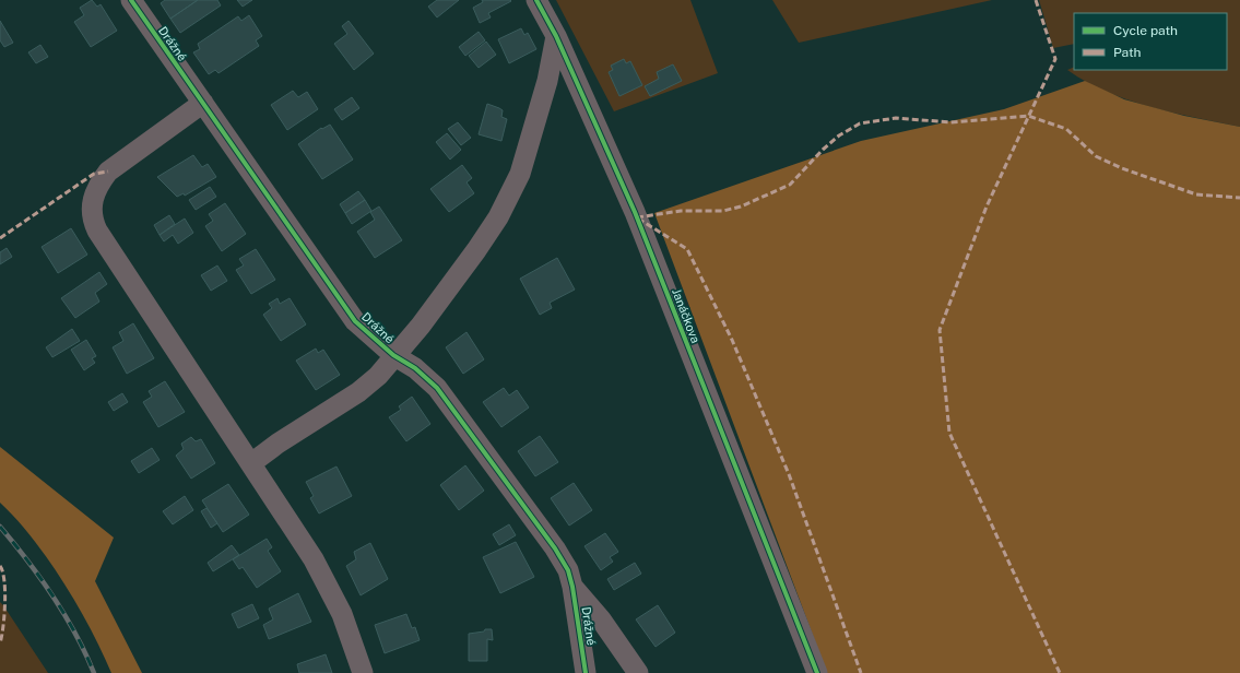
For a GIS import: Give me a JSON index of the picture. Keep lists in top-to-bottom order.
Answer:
{
  "streets": {
    "street": ["Drážné", "Janáčkova"]
  },
  "crossings": [
    ["Drážné", "Janáčkova"]
  ],
  "legend": ["Cycle path", "Path"]
}
